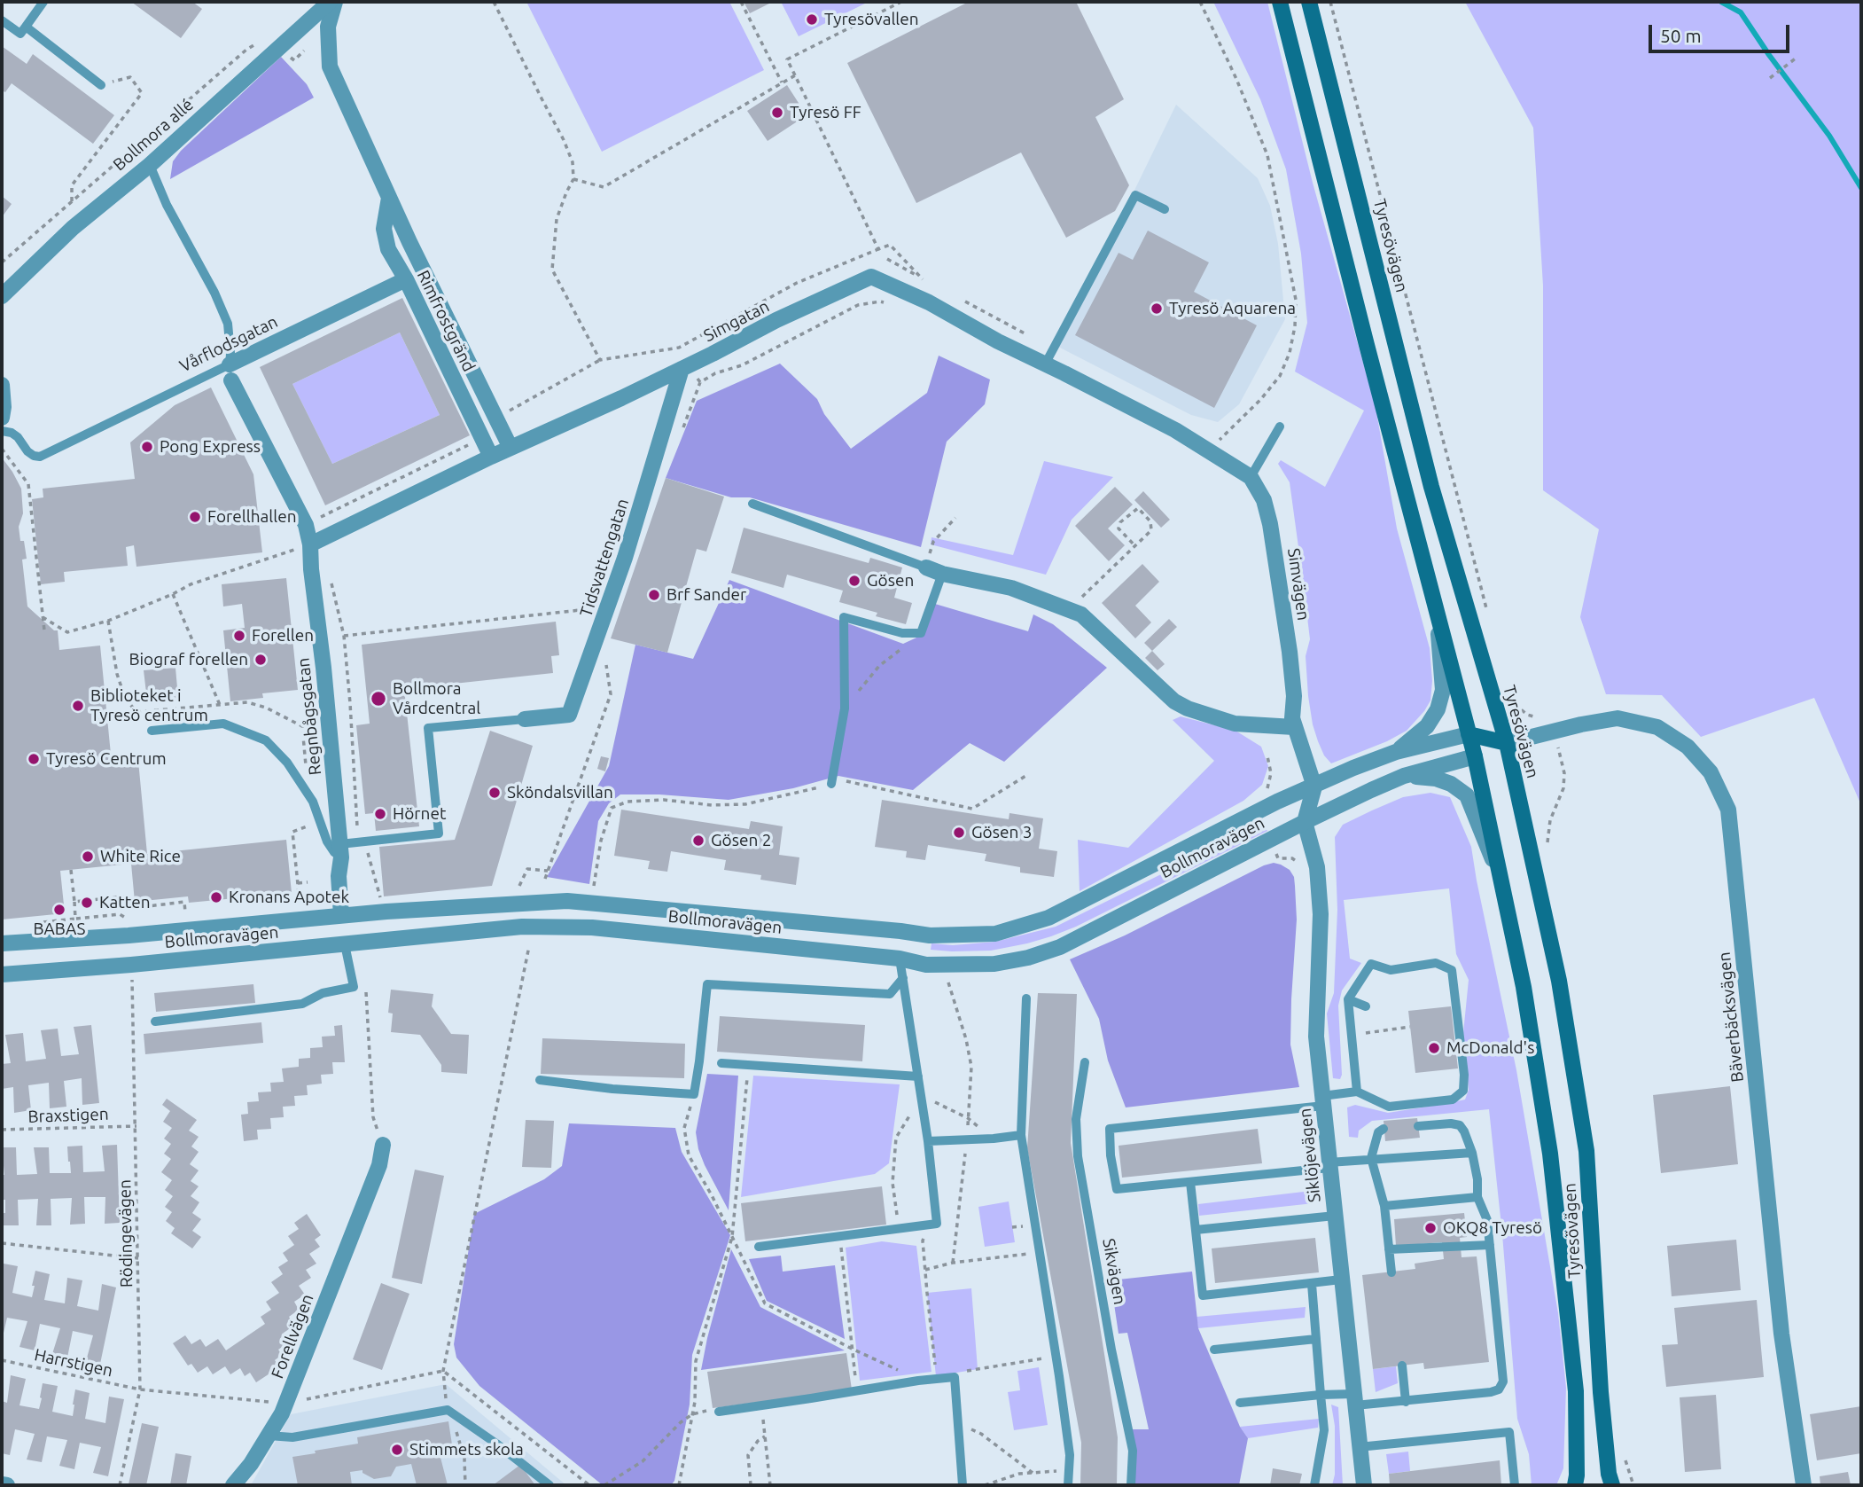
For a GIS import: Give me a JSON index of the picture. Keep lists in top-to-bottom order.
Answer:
{
  "streets": {
    "main road": ["Tyresövägen"],
    "street": [
      "Bollmora allé",
      "Rimfrostgränd",
      "Simgatan",
      "Vårflodsgatan",
      "Tidsvattengatan",
      "Simvägen",
      "Regnbågsgatan",
      "Bollmoravägen",
      "Bäverbäcksvägen",
      "Siklöjevägen",
      "Forellvägen"
    ],
    "lane": ["Sikvägen"],
    "path": ["Braxstigen", "Rödingevägen", "Harrstigen"]
  },
  "crossings": [
    ["Tyresövägen", "Bollmoravägen"],
    ["Tyresövägen", "Bäverbäcksvägen"],
    ["Rimfrostgränd", "Simgatan"],
    ["Rimfrostgränd", "Vårflodsgatan"],
    ["Simgatan", "Tidsvattengatan"],
    ["Simgatan", "Regnbågsgatan"],
    ["Vårflodsgatan", "Regnbågsgatan"],
    ["Simvägen", "Bollmoravägen"],
    ["Regnbågsgatan", "Bollmoravägen"],
    ["Bollmoravägen", "Siklöjevägen"],
    ["Braxstigen", "Rödingevägen"],
    ["Rödingevägen", "Forellvägen"],
    ["Rödingevägen", "Harrstigen"],
    ["Forellvägen", "Harrstigen"]
  ],
  "places": [
    "Tyresövallen",
    "Tyresö FF",
    "Tyresö Aquarena",
    "Pong Express",
    "Forellhallen",
    "Gösen",
    "Brf Sander",
    "Forellen",
    "Biograf forellen",
    "Bollmora Vårdcentral",
    "Biblioteket i Tyresö centrum",
    "Tyresö Centrum",
    "Sköndalsvillan",
    "Hörnet",
    "Gösen 3",
    "Gösen 2",
    "White Rice",
    "Kronans Apotek",
    "Katten",
    "BABAS",
    "McDonald's",
    "OKQ8 Tyresö",
    "Stimmets skola"
  ],
  "scale_bar": "50 m"
}
